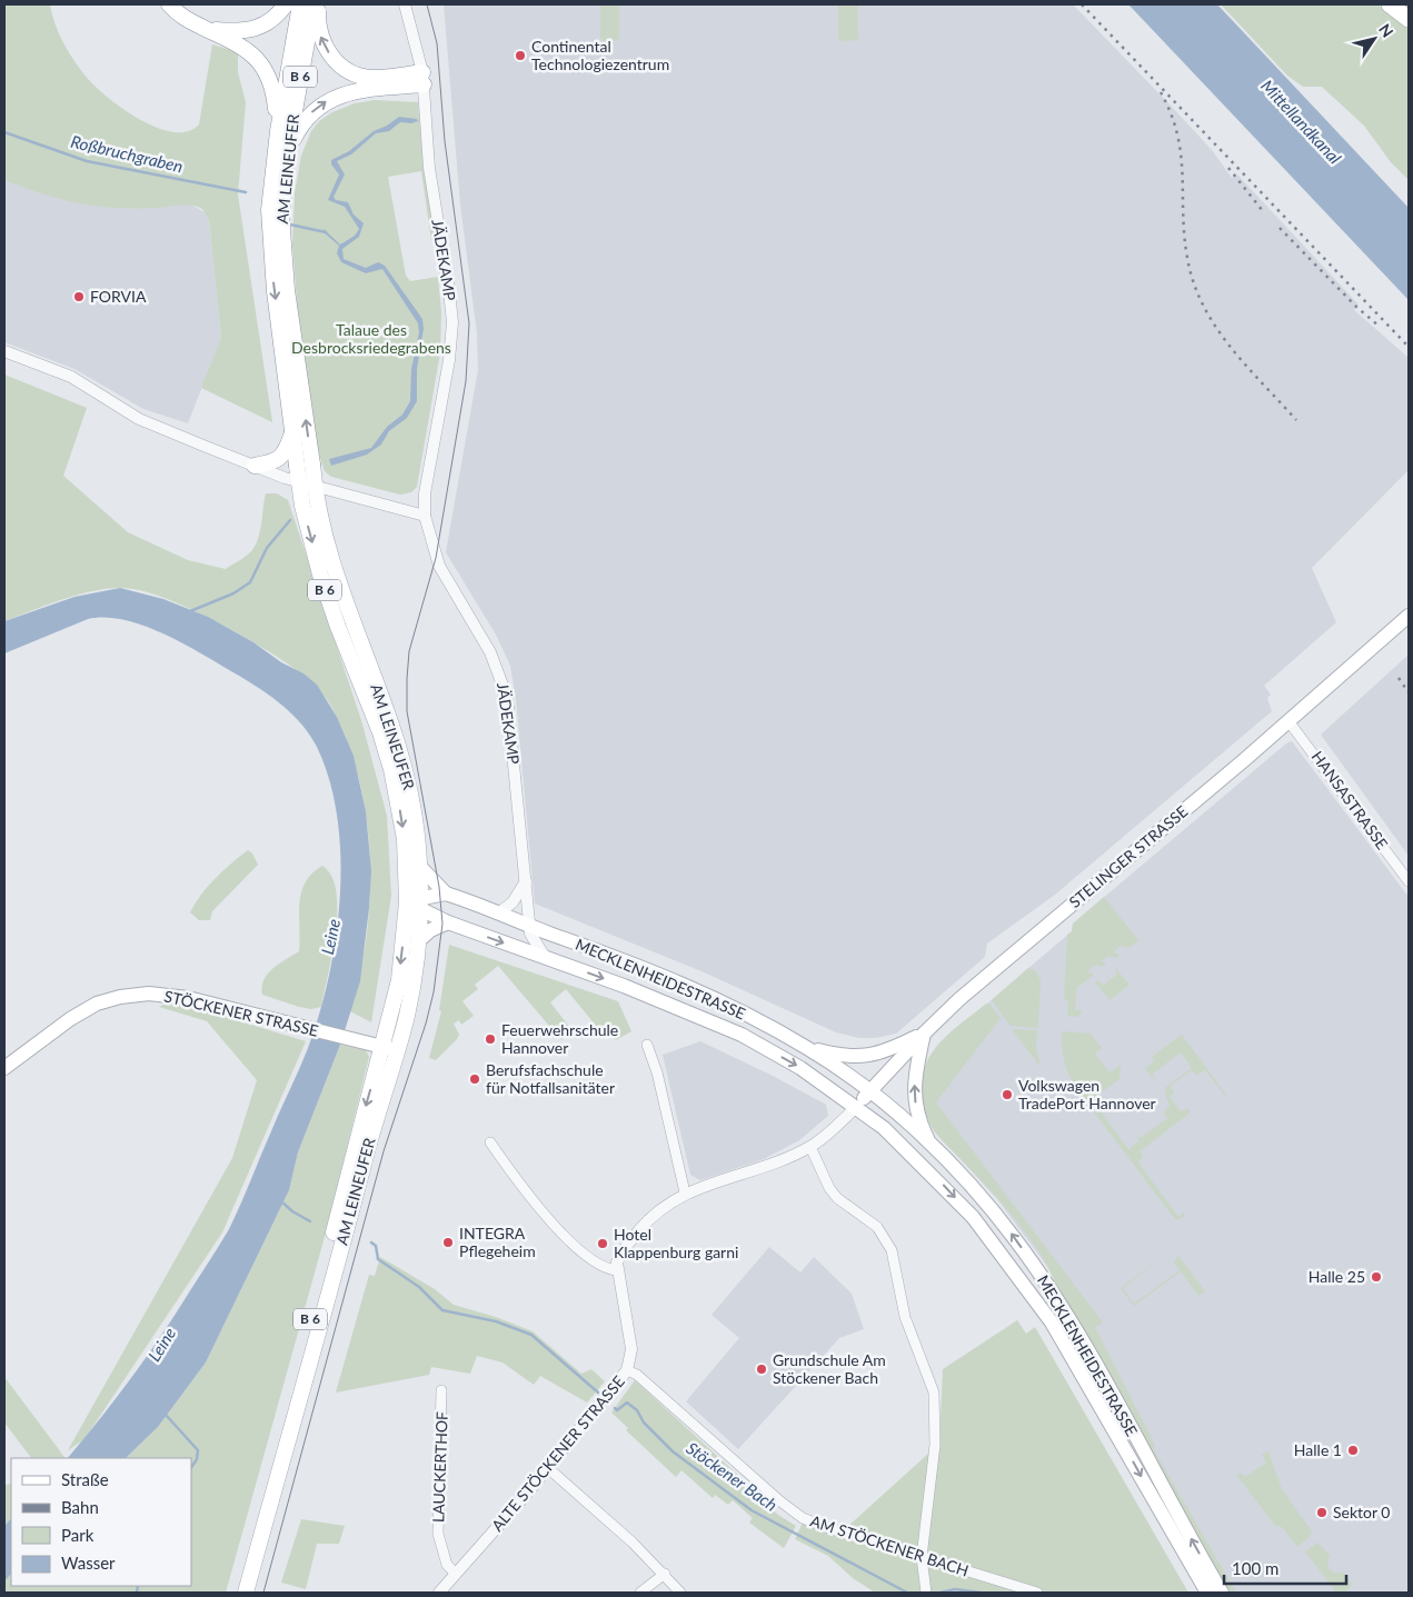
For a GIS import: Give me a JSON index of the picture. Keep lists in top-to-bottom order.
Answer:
{
  "streets": {
    "main road": [
      "B 6",
      "AM LEINEUFER",
      "STELINGER STRASSE",
      "MECKLENHEIDESTRASSE",
      "STÖCKENER STRASSE"
    ],
    "street": [
      "JÄDEKAMP",
      "HANSASTRASSE",
      "ALTE STÖCKENER STRASSE",
      "LAUCKERTHOF",
      "AM STÖCKENER BACH"
    ]
  },
  "crossings": [
    ["AM LEINEUFER", "MECKLENHEIDESTRASSE"],
    ["AM LEINEUFER", "STÖCKENER STRASSE"],
    ["JÄDEKAMP", "MECKLENHEIDESTRASSE"],
    ["HANSASTRASSE", "STELINGER STRASSE"],
    ["STELINGER STRASSE", "MECKLENHEIDESTRASSE"],
    ["ALTE STÖCKENER STRASSE", "LAUCKERTHOF"],
    ["ALTE STÖCKENER STRASSE", "AM STÖCKENER BACH"]
  ],
  "water": [
    "Mittellandkanal",
    "Roßbruchgraben",
    "Leine",
    "Stöckener Bach"
  ],
  "parks": ["Talaue des Desbrocksriedegrabens"],
  "places": [
    "Continental Technologiezentrum",
    "FORVIA",
    "Feuerwehrschule Hannover",
    "Berufsfachschule für Notfallsanitäter",
    "Volkswagen TradePort Hannover",
    "INTEGRA Pflegeheim",
    "Hotel Klappenburg garni",
    "Halle 25",
    "Grundschule Am Stöckener Bach",
    "Halle 1",
    "Sektor 0"
  ],
  "legend": [
    "Straße",
    "Bahn",
    "Park",
    "Wasser"
  ],
  "scale_bar": "100 m",
  "north": "top right"
}
